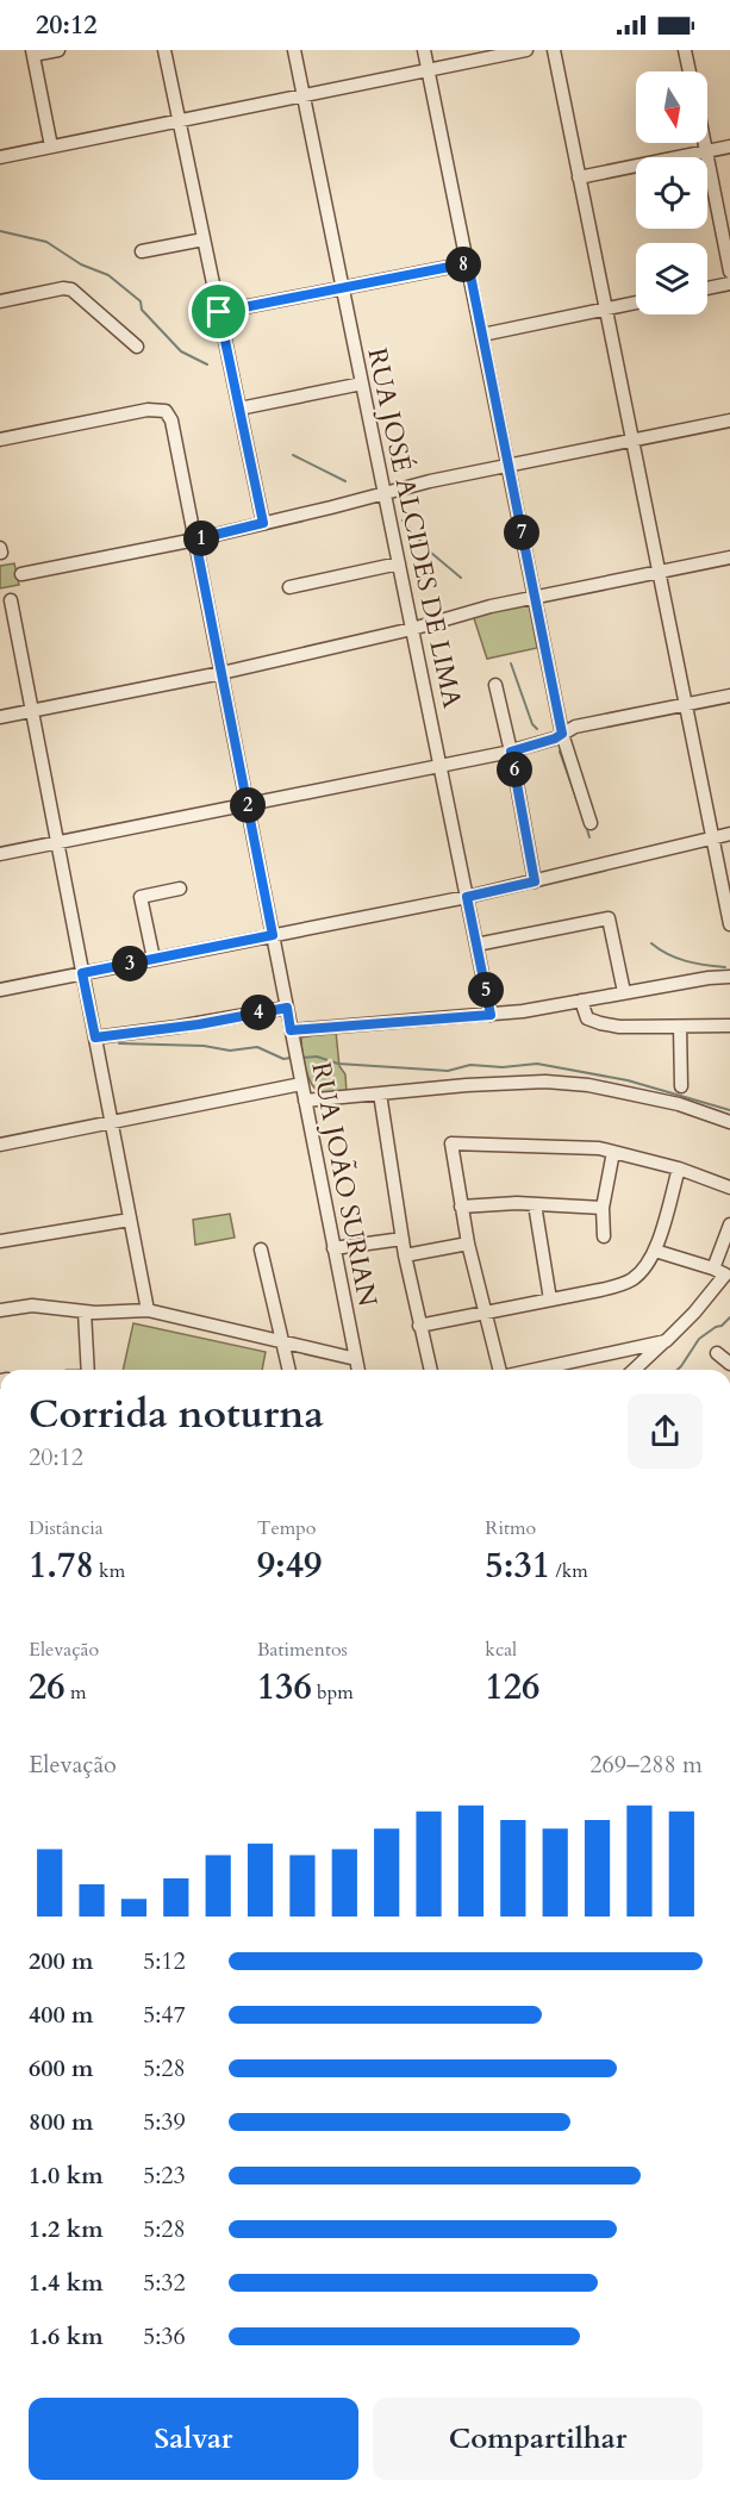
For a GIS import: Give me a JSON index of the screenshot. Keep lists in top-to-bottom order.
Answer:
{
  "streets": {
    "street": ["RUA JOSÉ ALCIDES DE LIMA", "RUA JOÃO SURIAN"]
  },
  "north": "bottom",
  "page": {
    "status": "20:12",
    "pins": [
      "8",
      "7",
      "1",
      "6",
      "2",
      "3",
      "5",
      "4"
    ],
    "heading": ["Corrida noturna", "20:12"],
    "stats": [
      ["Distância", "1.78 km"],
      ["Tempo", "9:49"],
      ["Ritmo", "5:31 /km"],
      ["Elevação", "26 m"],
      ["Batimentos", "136 bpm"],
      ["kcal", "126"]
    ],
    "chart": ["Elevação", "269–288 m"],
    "list": [
      {
        "name": "200 m",
        "note": "5:12"
      },
      {
        "name": "400 m",
        "note": "5:47"
      },
      {
        "name": "600 m",
        "note": "5:28"
      },
      {
        "name": "800 m",
        "note": "5:39"
      },
      {
        "name": "1.0 km",
        "note": "5:23"
      },
      {
        "name": "1.2 km",
        "note": "5:28"
      },
      {
        "name": "1.4 km",
        "note": "5:32"
      },
      {
        "name": "1.6 km",
        "note": "5:36"
      }
    ],
    "buttons": ["Salvar", "Compartilhar"]
  }
}
